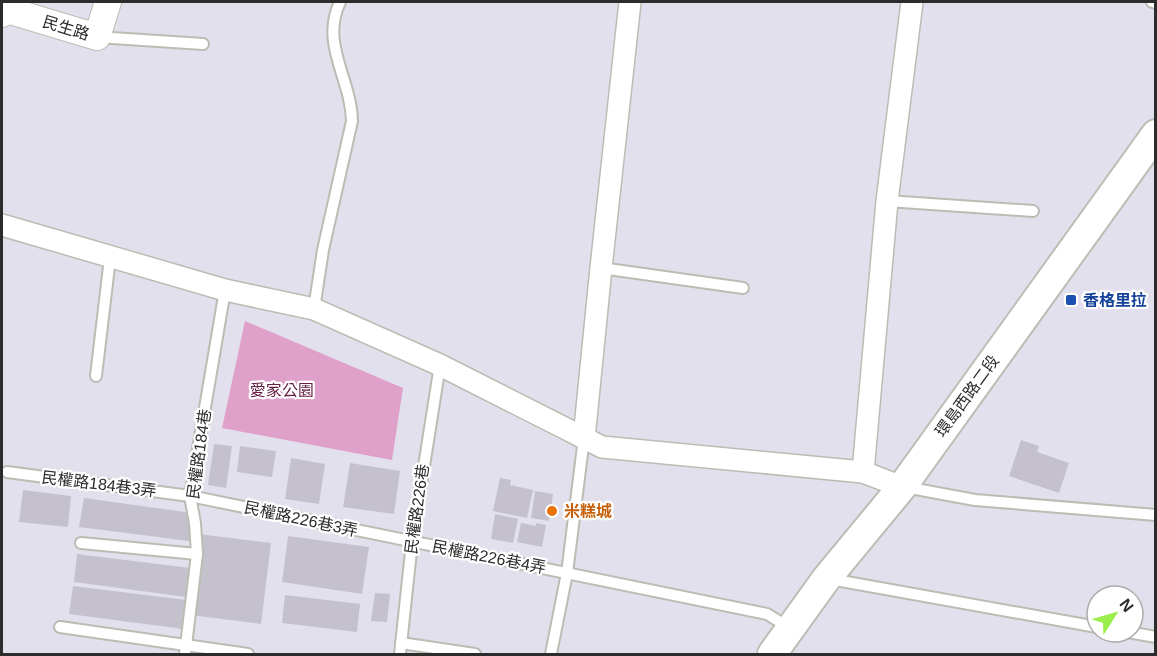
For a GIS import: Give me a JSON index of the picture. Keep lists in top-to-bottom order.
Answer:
{
  "streets": {
    "main road": ["環島西路二段"],
    "street": ["民生路"],
    "lane": [
      "民權路184巷",
      "民權路184巷3弄",
      "民權路226巷",
      "民權路226巷3弄",
      "民權路226巷4弄"
    ]
  },
  "crossings": [
    ["環島西路二段", "民權路226巷4弄"],
    ["民權路184巷", "民權路184巷3弄"],
    ["民權路184巷", "民權路226巷3弄"],
    ["民權路184巷3弄", "民權路226巷3弄"],
    ["民權路226巷", "民權路226巷3弄"],
    ["民權路226巷", "民權路226巷4弄"],
    ["民權路226巷3弄", "民權路226巷4弄"]
  ],
  "parks": ["愛家公園"],
  "places": {
    "transit": ["香格里拉"],
    "other": ["米糕城"]
  },
  "north": "top right"
}
